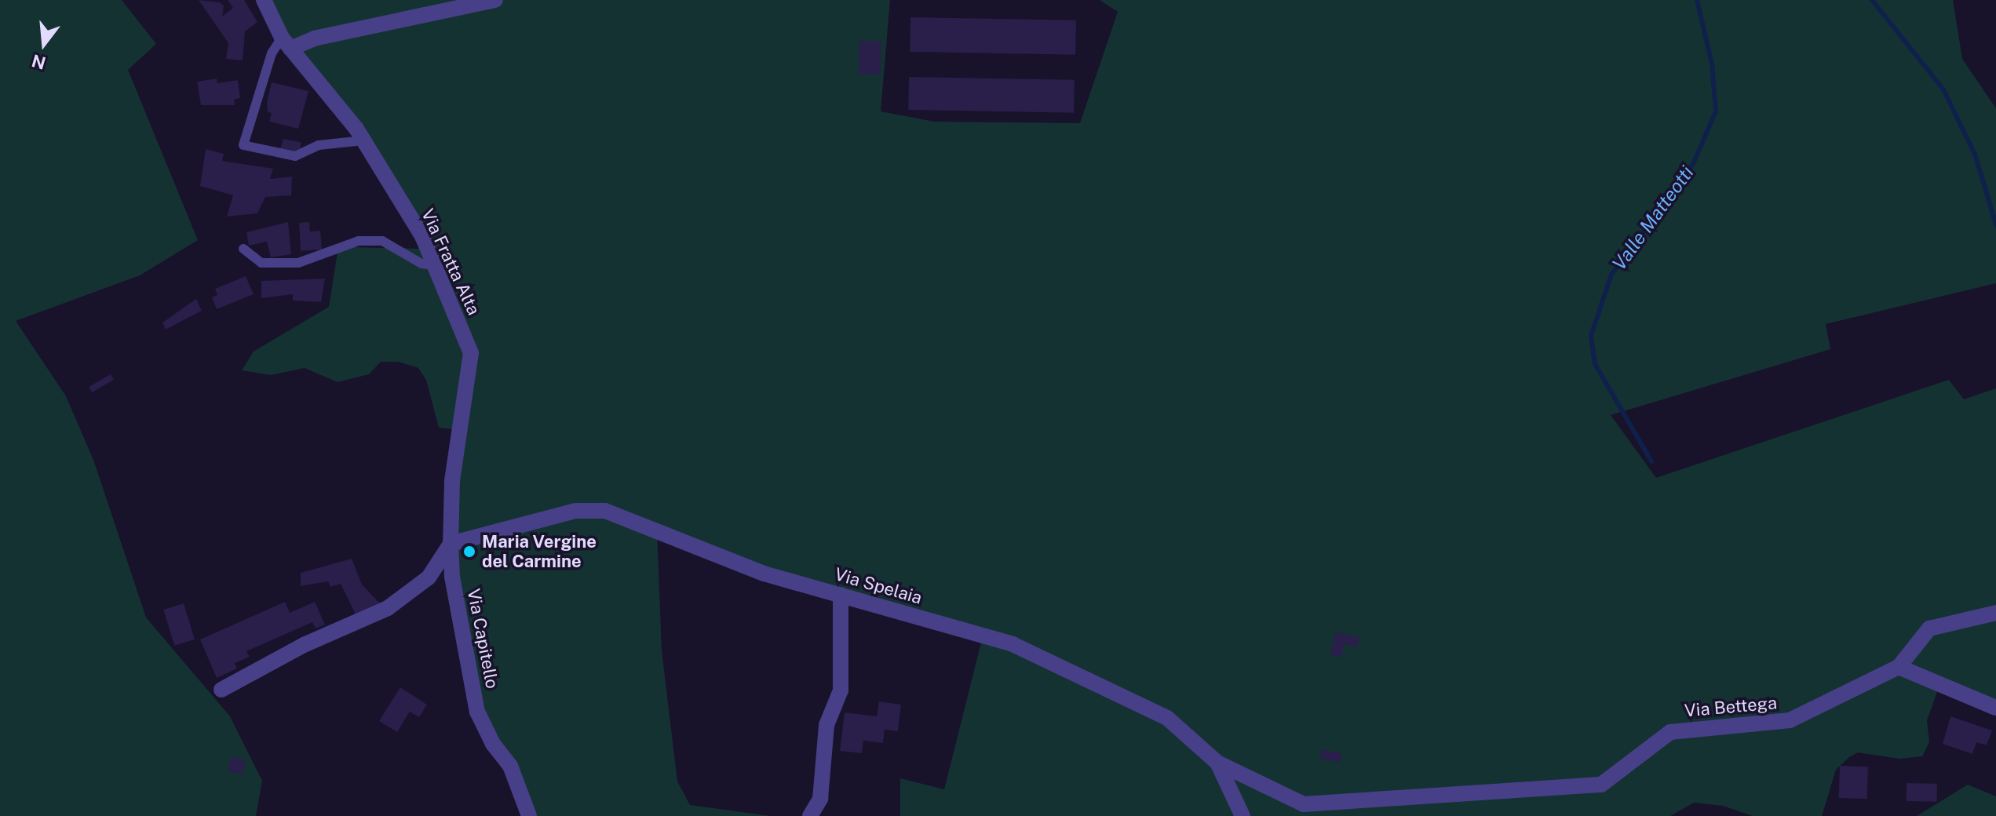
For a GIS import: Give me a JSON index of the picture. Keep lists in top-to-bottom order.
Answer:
{
  "streets": {
    "street": [
      "Via Fratta Alta",
      "Via Spelaia",
      "Via Capitello",
      "Via Bettega"
    ]
  },
  "crossings": [
    ["Via Fratta Alta", "Via Spelaia"],
    ["Via Fratta Alta", "Via Capitello"],
    ["Via Spelaia", "Via Capitello"],
    ["Via Spelaia", "Via Bettega"]
  ],
  "water": ["Valle Matteotti"],
  "places": ["Maria Vergine del Carmine"],
  "north": "bottom"
}
